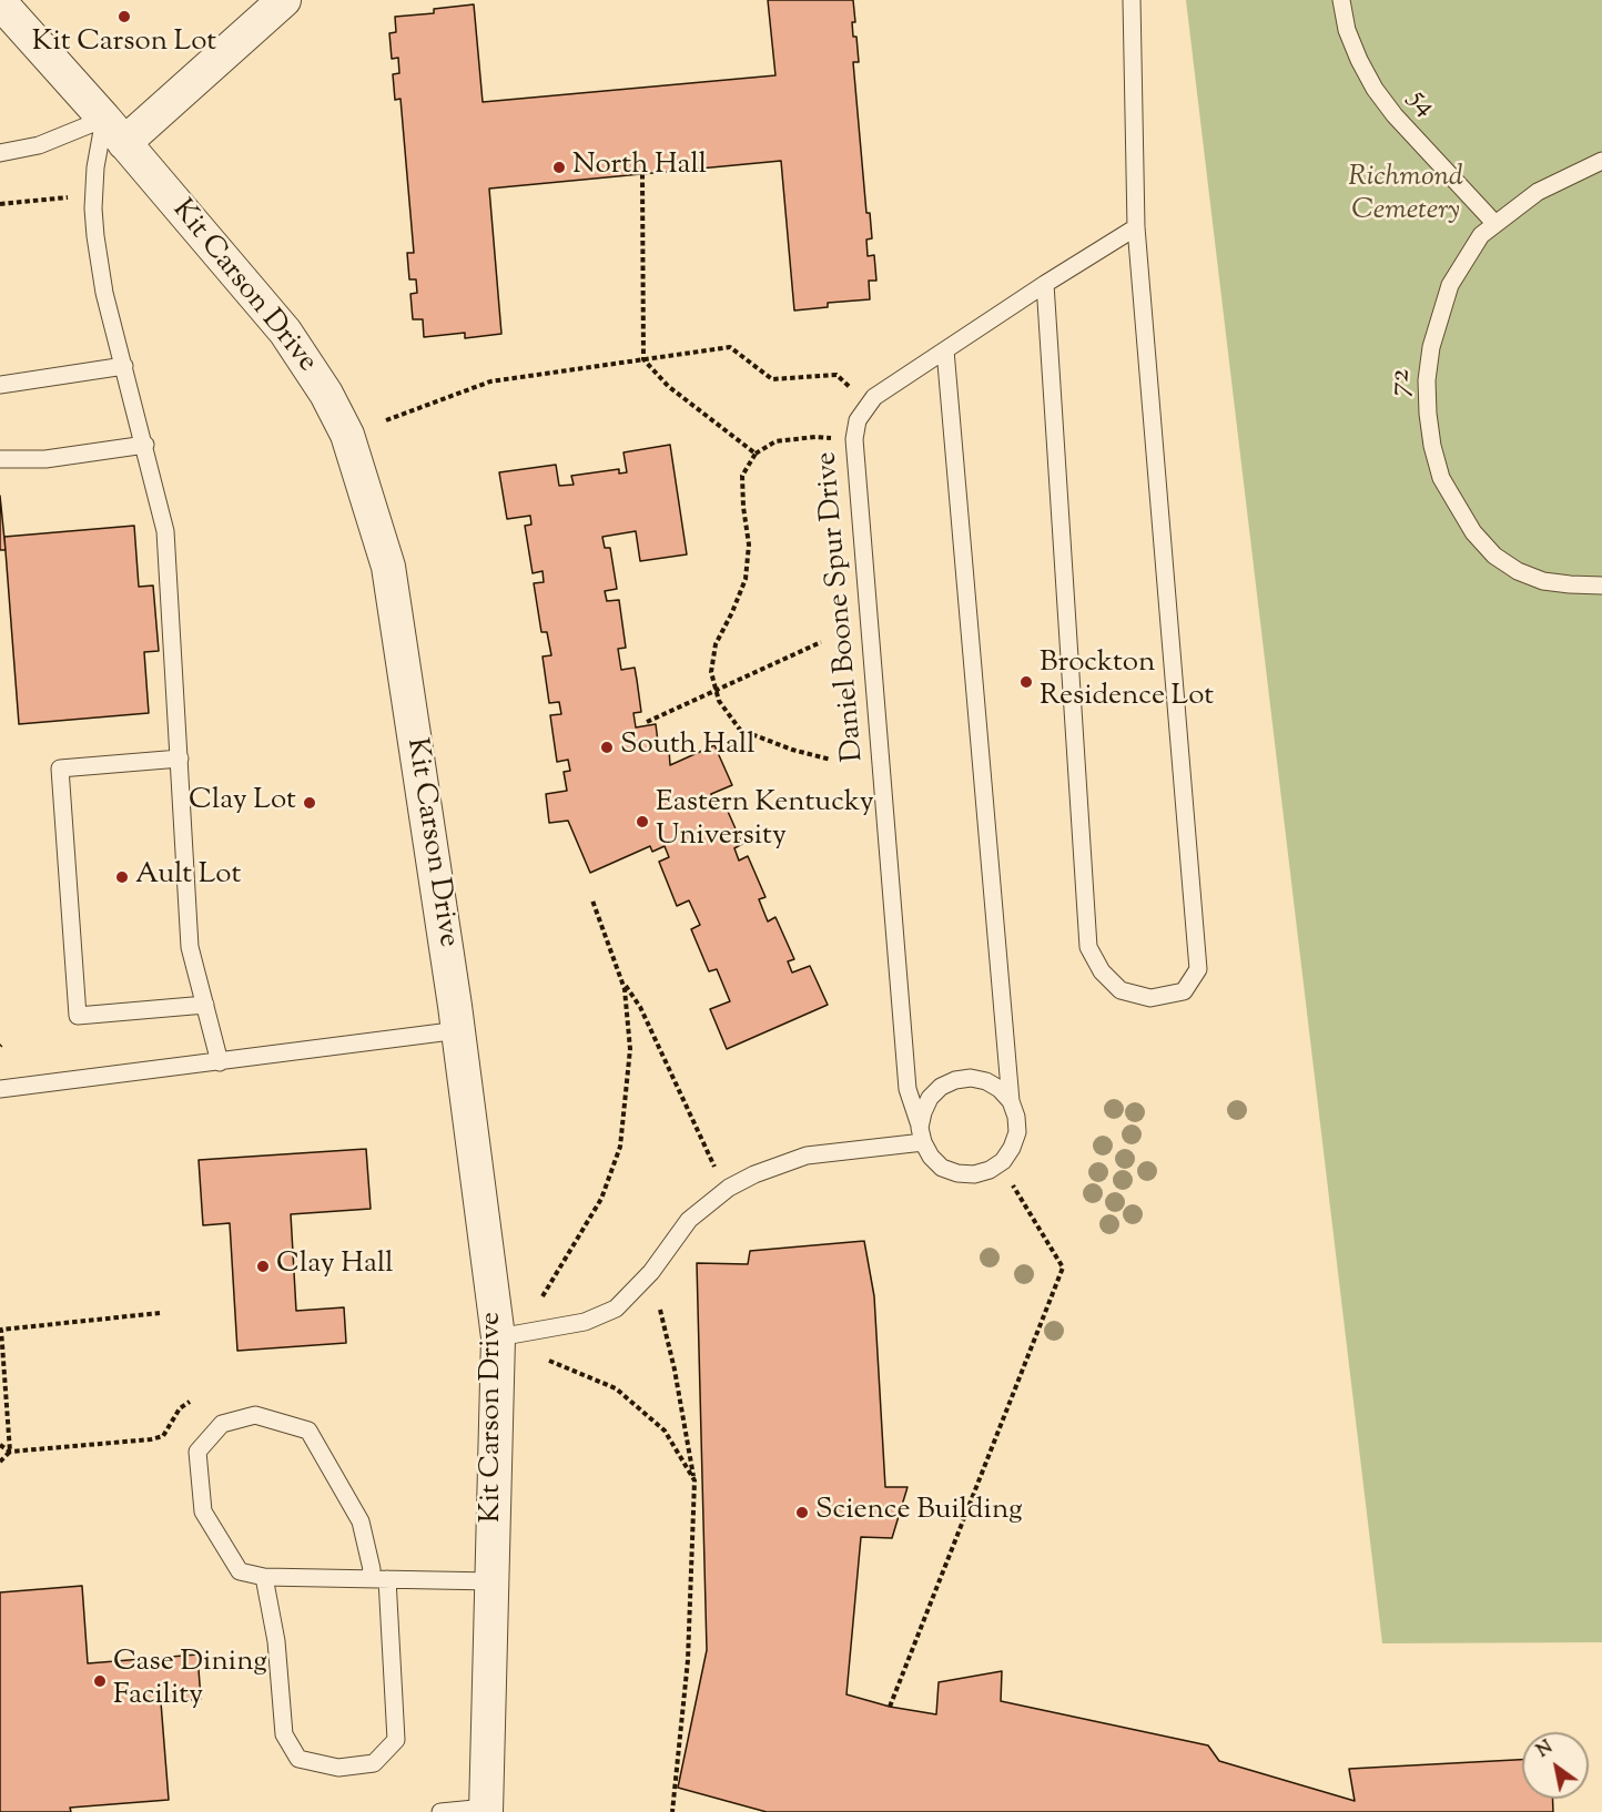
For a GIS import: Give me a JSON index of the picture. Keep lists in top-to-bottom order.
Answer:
{
  "streets": {
    "street": ["Kit Carson Drive"],
    "lane": ["54", "72", "Daniel Boone Spur Drive"]
  },
  "crossings": [
    ["54", "72"]
  ],
  "parks": ["Richmond Cemetery"],
  "places": [
    "Kit Carson Lot",
    "North Hall",
    "Brockton Residence Lot",
    "South Hall",
    "Clay Lot",
    "Eastern Kentucky University",
    "Ault Lot",
    "Clay Hall",
    "Science Building",
    "Case Dining Facility"
  ],
  "north": "top left"
}
